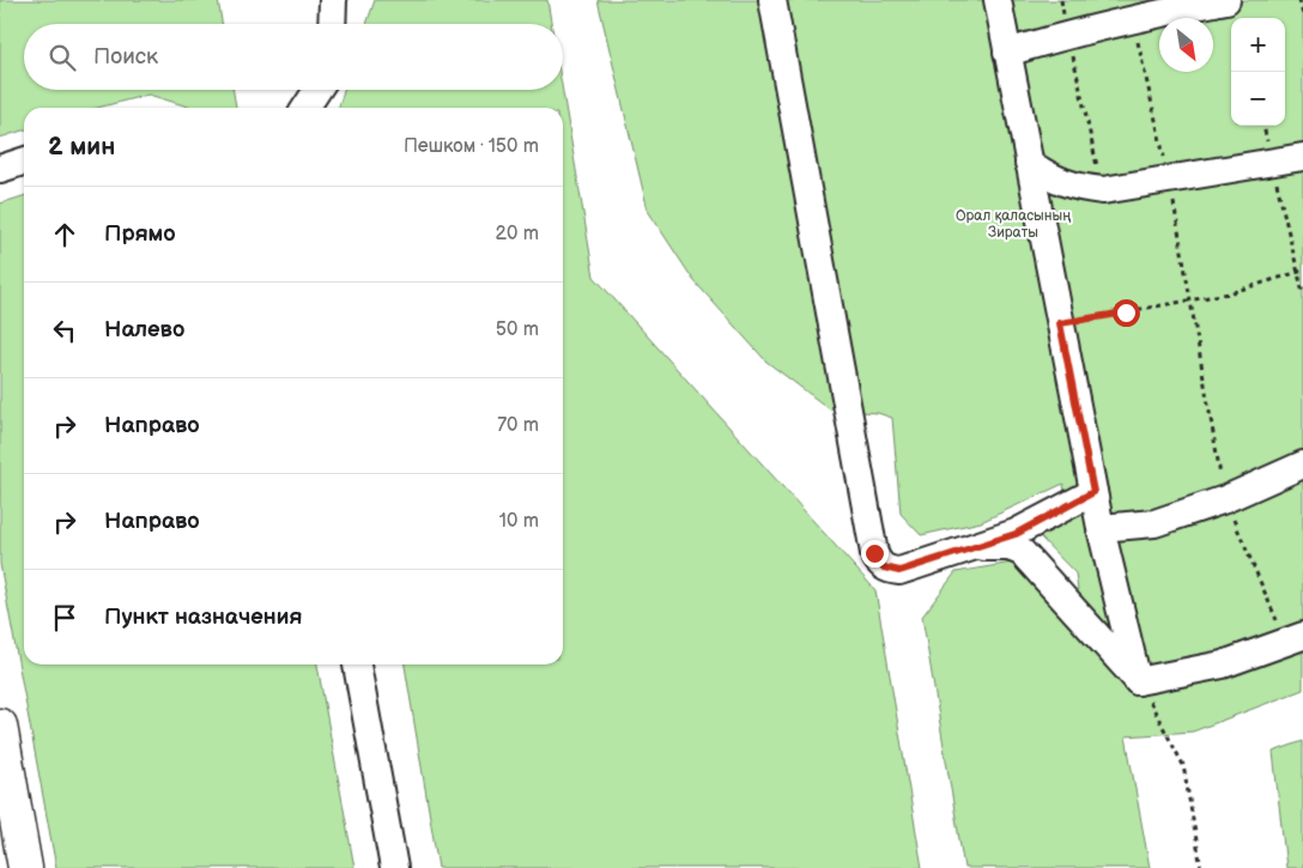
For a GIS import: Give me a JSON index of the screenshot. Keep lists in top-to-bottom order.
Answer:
{
  "parks": ["Орал қаласының Зираты"],
  "north": "bottom right",
  "page": {
    "map_buttons": ["+", "−"],
    "search": "Поиск",
    "heading": ["2 мин", "Пешком · 150 m"],
    "list": [
      ["Прямо", "20 m"],
      ["Налево", "50 m"],
      ["Направо", "70 m"],
      ["Направо", "10 m"],
      "Пункт назначения"
    ]
  }
}
